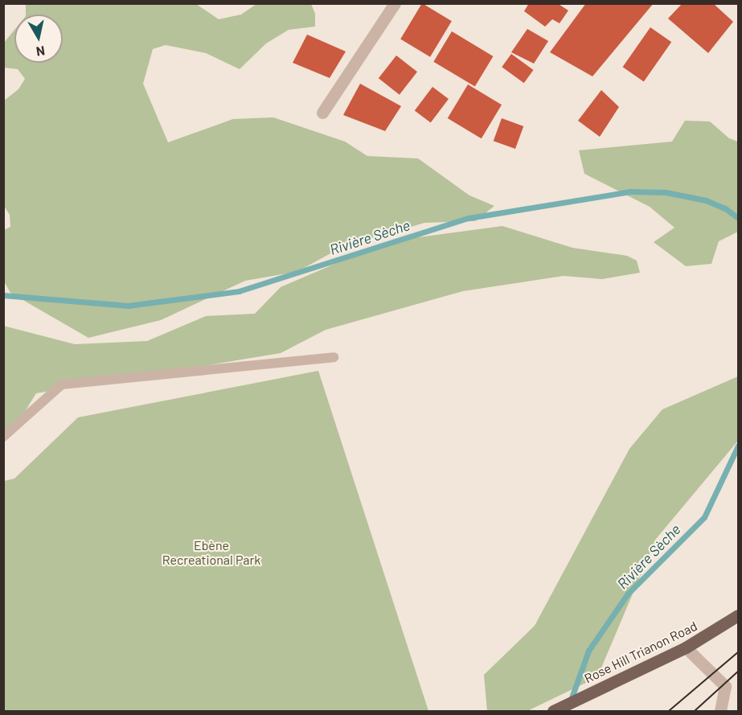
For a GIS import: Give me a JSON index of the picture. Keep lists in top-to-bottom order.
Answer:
{
  "streets": {
    "main road": ["Rose Hill Trianon Road"]
  },
  "water": ["Rivière Sèche"],
  "parks": ["Ebène Recreational Park"],
  "north": "bottom"
}
